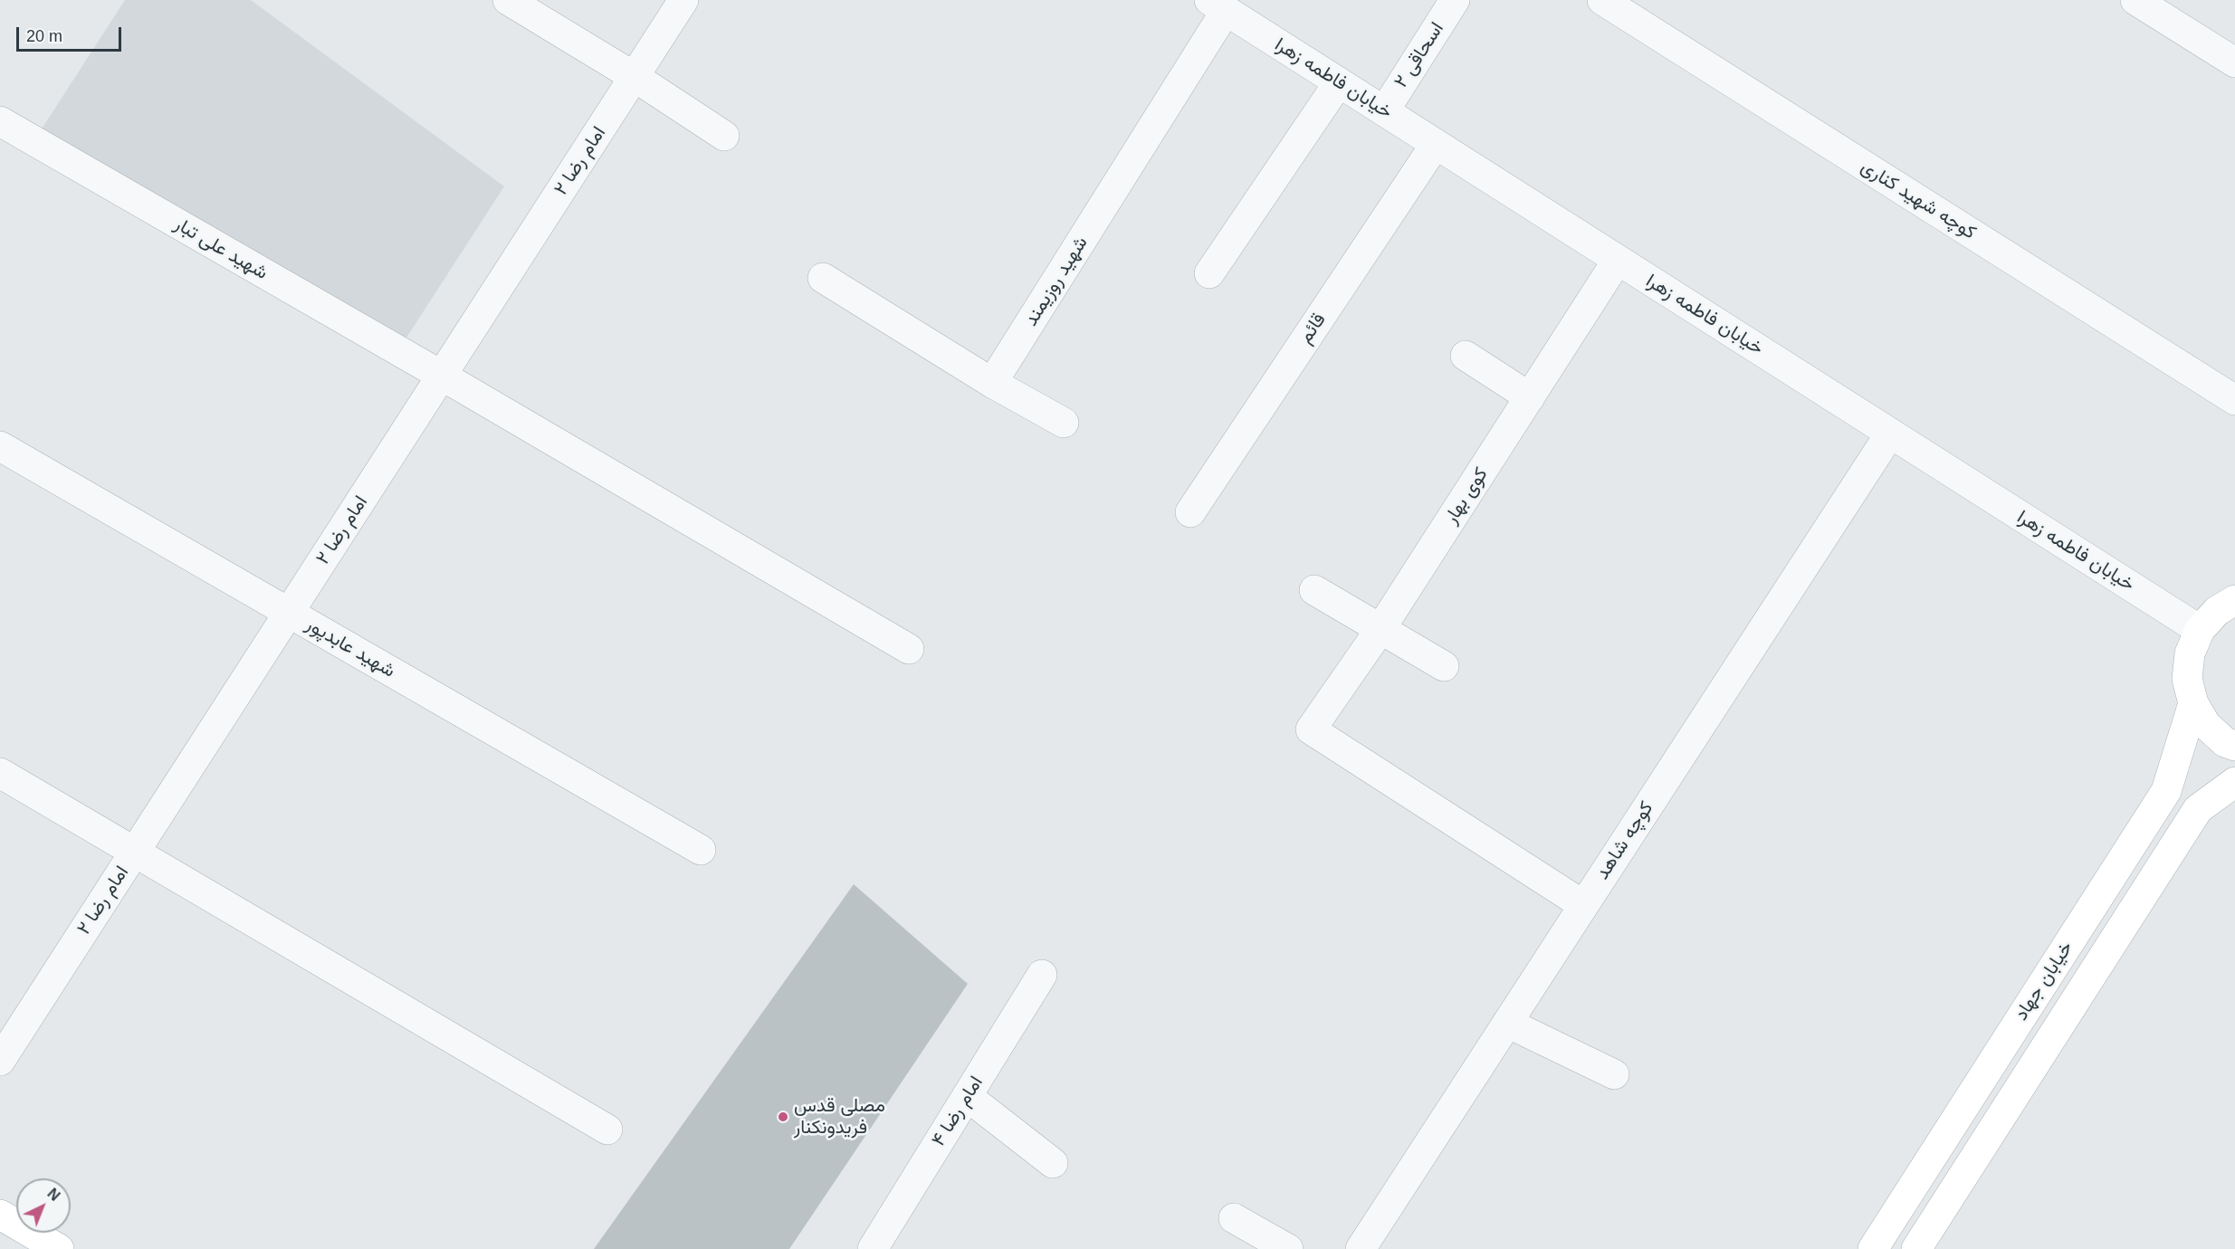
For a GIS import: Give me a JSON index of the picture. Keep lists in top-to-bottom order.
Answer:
{
  "streets": {
    "main road": ["خیابان جهاد"],
    "street": [
      "اسحاقی ۲",
      "خیابان فاطمه زهرا",
      "امام رضا ۲",
      "کوچه شهید کناری",
      "شهید علی تبار",
      "شهید روزیمند",
      "قائم",
      "کوی بهار",
      "شهید عابدپور",
      "کوچه شاهد",
      "امام رضا ۴"
    ]
  },
  "crossings": [
    ["اسحاقی ۲", "خیابان فاطمه زهرا"],
    ["خیابان فاطمه زهرا", "شهید روزیمند"],
    ["خیابان فاطمه زهرا", "قائم"],
    ["خیابان فاطمه زهرا", "کوی بهار"],
    ["خیابان فاطمه زهرا", "کوچه شاهد"],
    ["امام رضا ۲", "شهید علی تبار"],
    ["امام رضا ۲", "شهید عابدپور"],
    ["کوی بهار", "کوچه شاهد"]
  ],
  "places": ["مصلی قدس فریدونکنار"],
  "scale_bar": "20 m",
  "north": "top right"
}
